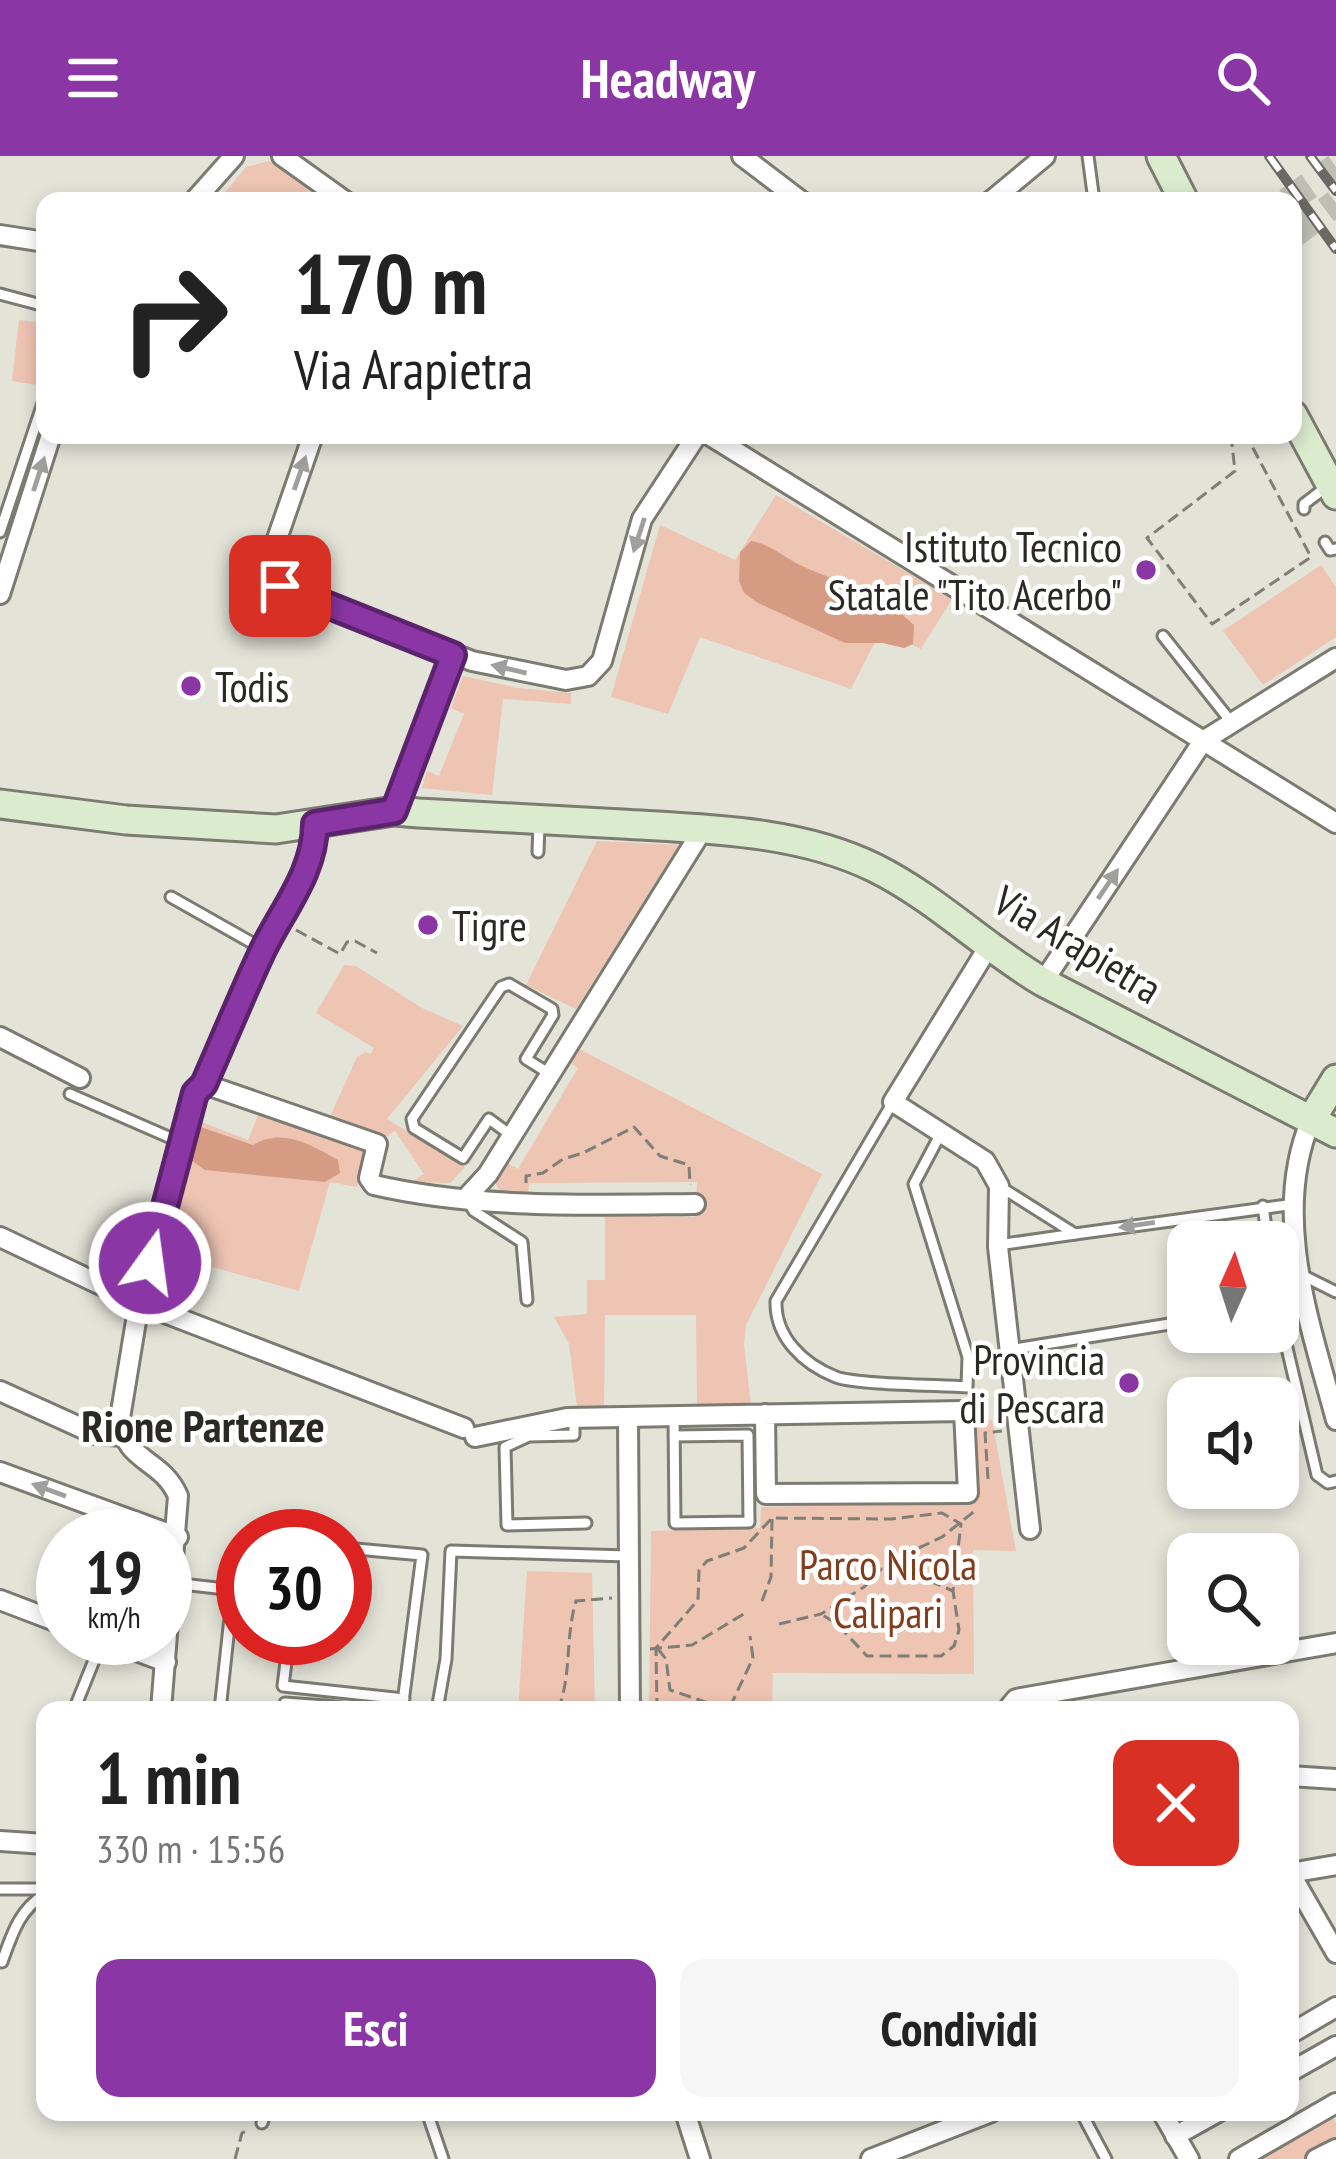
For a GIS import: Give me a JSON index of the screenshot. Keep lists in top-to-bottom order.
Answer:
{
  "streets": {
    "street": ["Via Arapietra"]
  },
  "districts": ["Rione Partenze"],
  "parks": ["Parco Nicola Calipari"],
  "places": [
    "Istituto Tecnico Statale \"Tito Acerbo\"",
    "Todis",
    "Tigre",
    "Provincia di Pescara"
  ],
  "north": "top",
  "page": {
    "header": "Headway",
    "turn": ["170 m", "Via Arapietra"],
    "speed": "19 km/h",
    "limit": "30",
    "heading": ["1 min", "330 m · 15:56"],
    "buttons": ["Esci", "Condividi"]
  }
}
